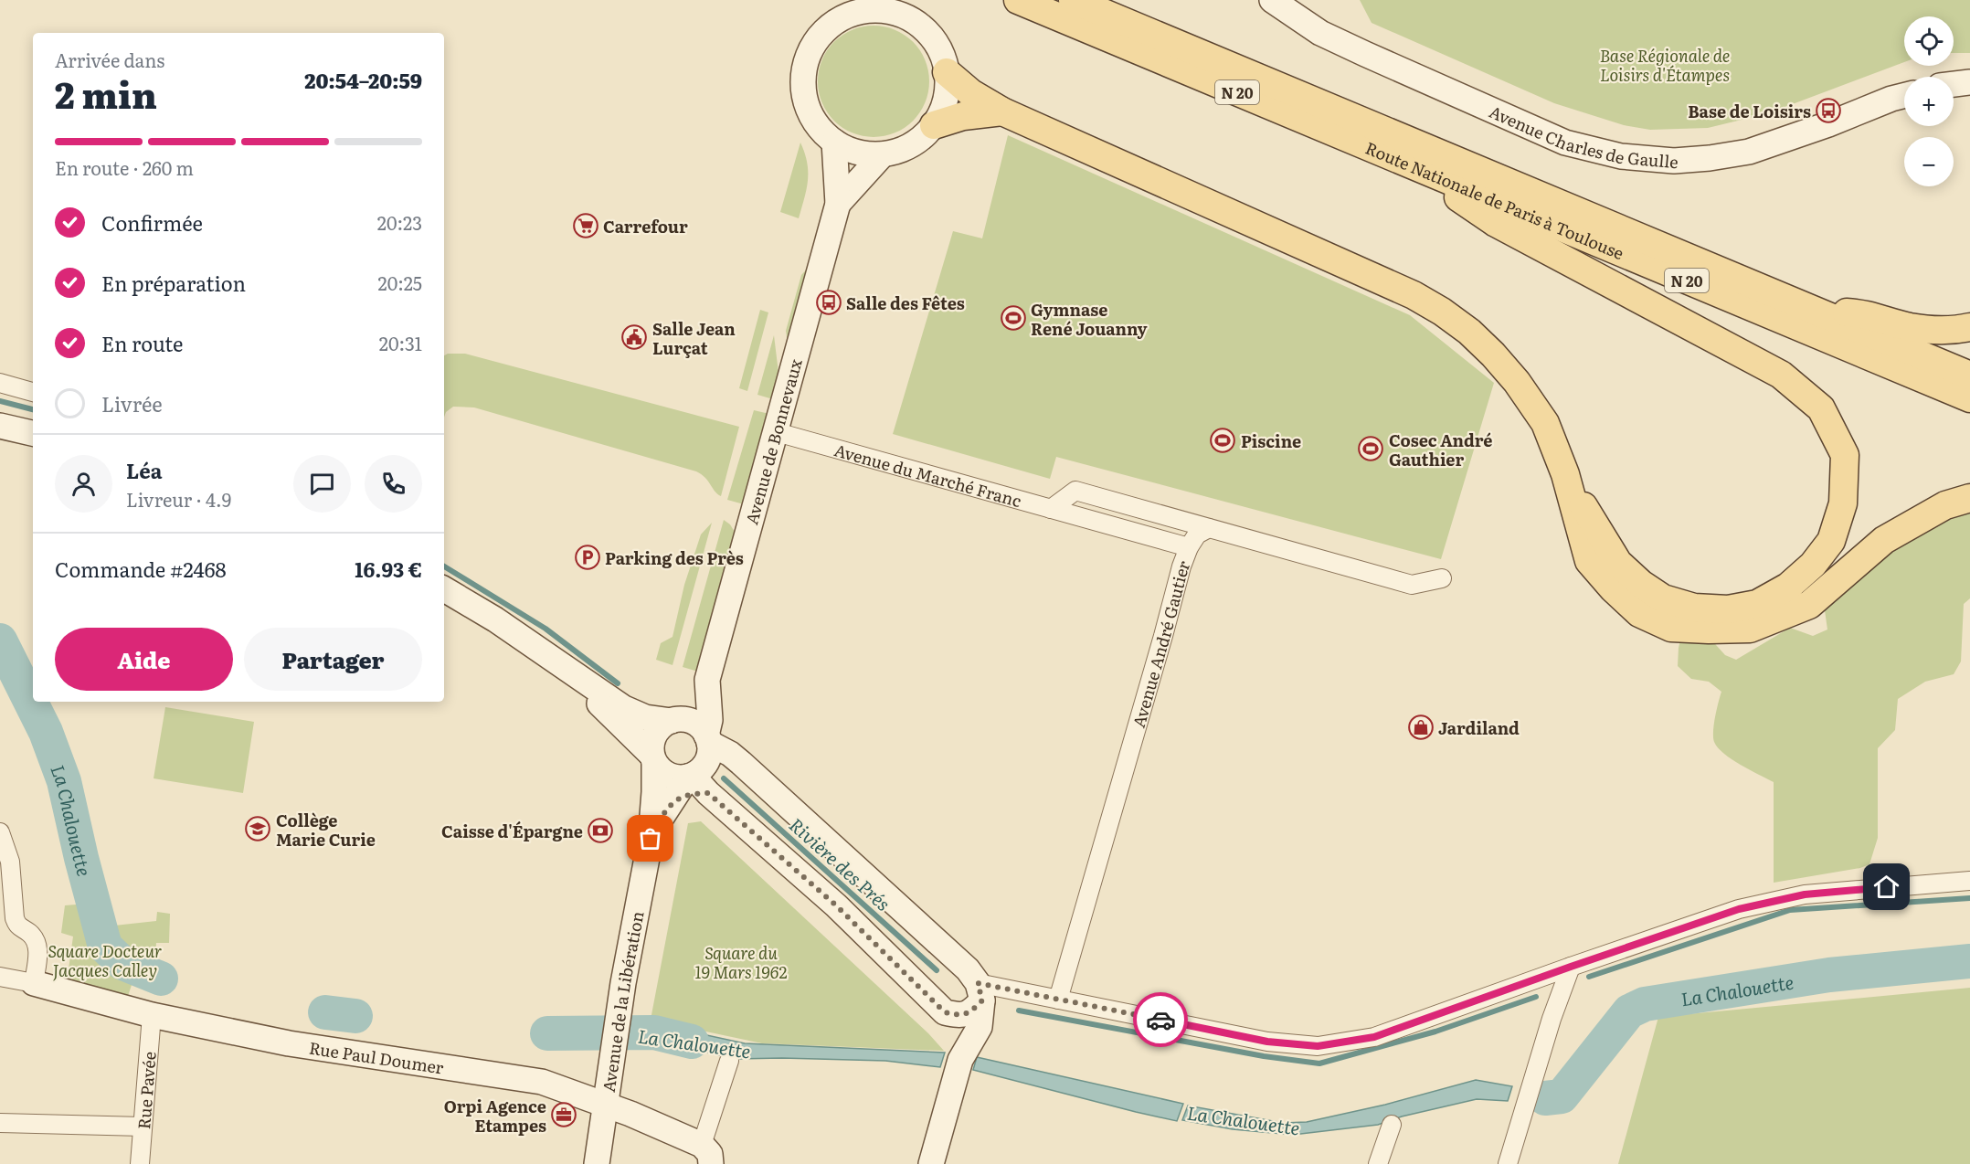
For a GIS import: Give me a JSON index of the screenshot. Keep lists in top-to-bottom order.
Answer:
{
  "streets": {
    "main road": [
      "N 20",
      "Avenue Charles de Gaulle",
      "Route Nationale de Paris à Toulouse",
      "Avenue de Bonnevaux",
      "Avenue de la Libération",
      "Rue Paul Doumer"
    ],
    "street": ["Avenue du Marché Franc", "Avenue André Gautier", "Rue Pavée"]
  },
  "crossings": [
    ["Avenue de Bonnevaux", "Avenue du Marché Franc"],
    ["Avenue de Bonnevaux", "Avenue de la Libération"],
    ["Avenue du Marché Franc", "Avenue André Gautier"],
    ["Avenue de la Libération", "Rue Paul Doumer"],
    ["Rue Paul Doumer", "Rue Pavée"]
  ],
  "water": ["La Chalouette", "Rivière des Prés"],
  "parks": ["Base Régionale de Loisirs d'Étampes", "Square Docteur Jacques Calley", "Square du 19 Mars 1962"],
  "places": {
    "bus stop": ["Base de Loisirs", "Salle des Fêtes"],
    "supermarket": ["Carrefour"],
    "sports": ["Gymnase René Jouanny", "Piscine", "Cosec André Gauthier"],
    "public building": ["Salle Jean Lurçat"],
    "parking": ["Parking des Près"],
    "shop": ["Jardiland"],
    "school or university": ["Collège Marie Curie"],
    "bank": ["Caisse d'Épargne"],
    "office": ["Orpi Agence Etampes"]
  },
  "page": {
    "map_buttons": ["+", "−"],
    "heading": ["2 min", "Arrivée dans", "20:54–20:59"],
    "panel": [
      "Léa",
      "Livreur · 4.9",
      "Commande #2468",
      "16.93 €"
    ],
    "bar": "En route · 260 m",
    "list": [
      ["Confirmée", "20:23"],
      ["En préparation", "20:25"],
      ["En route", "20:31"],
      "Livrée"
    ],
    "buttons": ["Aide", "Partager"]
  }
}
